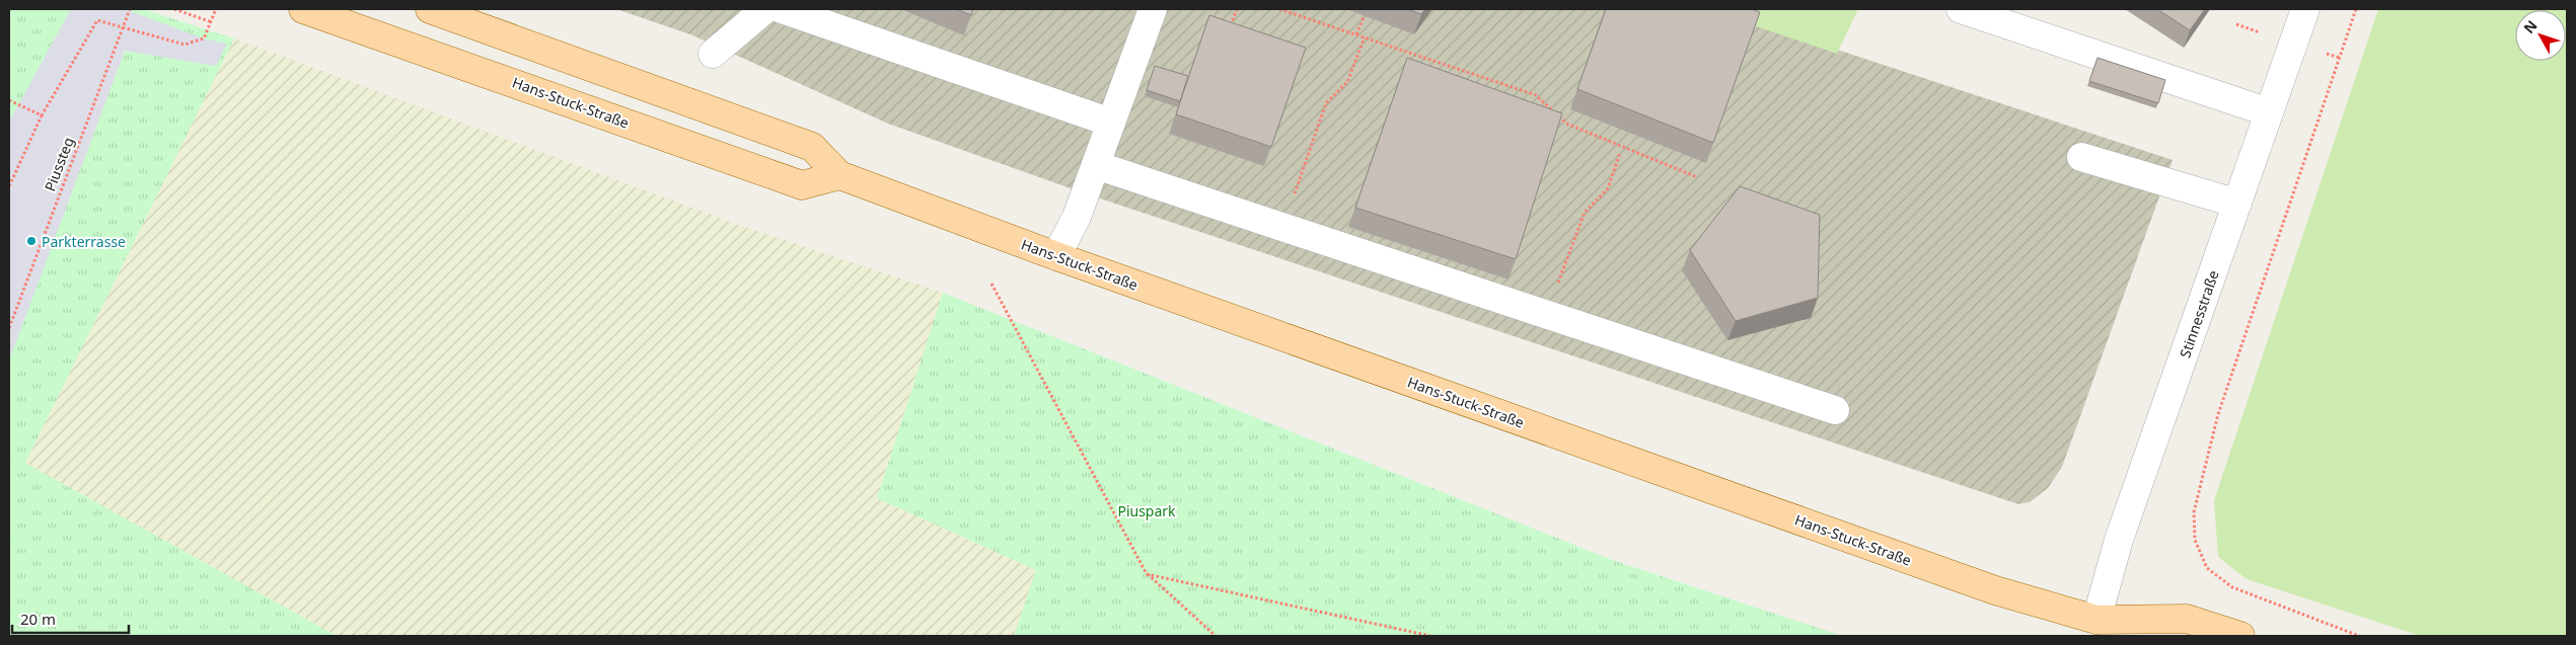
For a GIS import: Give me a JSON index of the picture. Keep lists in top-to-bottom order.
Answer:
{
  "streets": {
    "main road": ["Hans-Stuck-Straße"],
    "street": ["Stinnesstraße"],
    "path": ["Piussteg"]
  },
  "crossings": [
    ["Hans-Stuck-Straße", "Stinnesstraße"]
  ],
  "parks": ["Piuspark"],
  "places": ["Parkterrasse"],
  "scale_bar": "20 m",
  "north": "top left"
}
